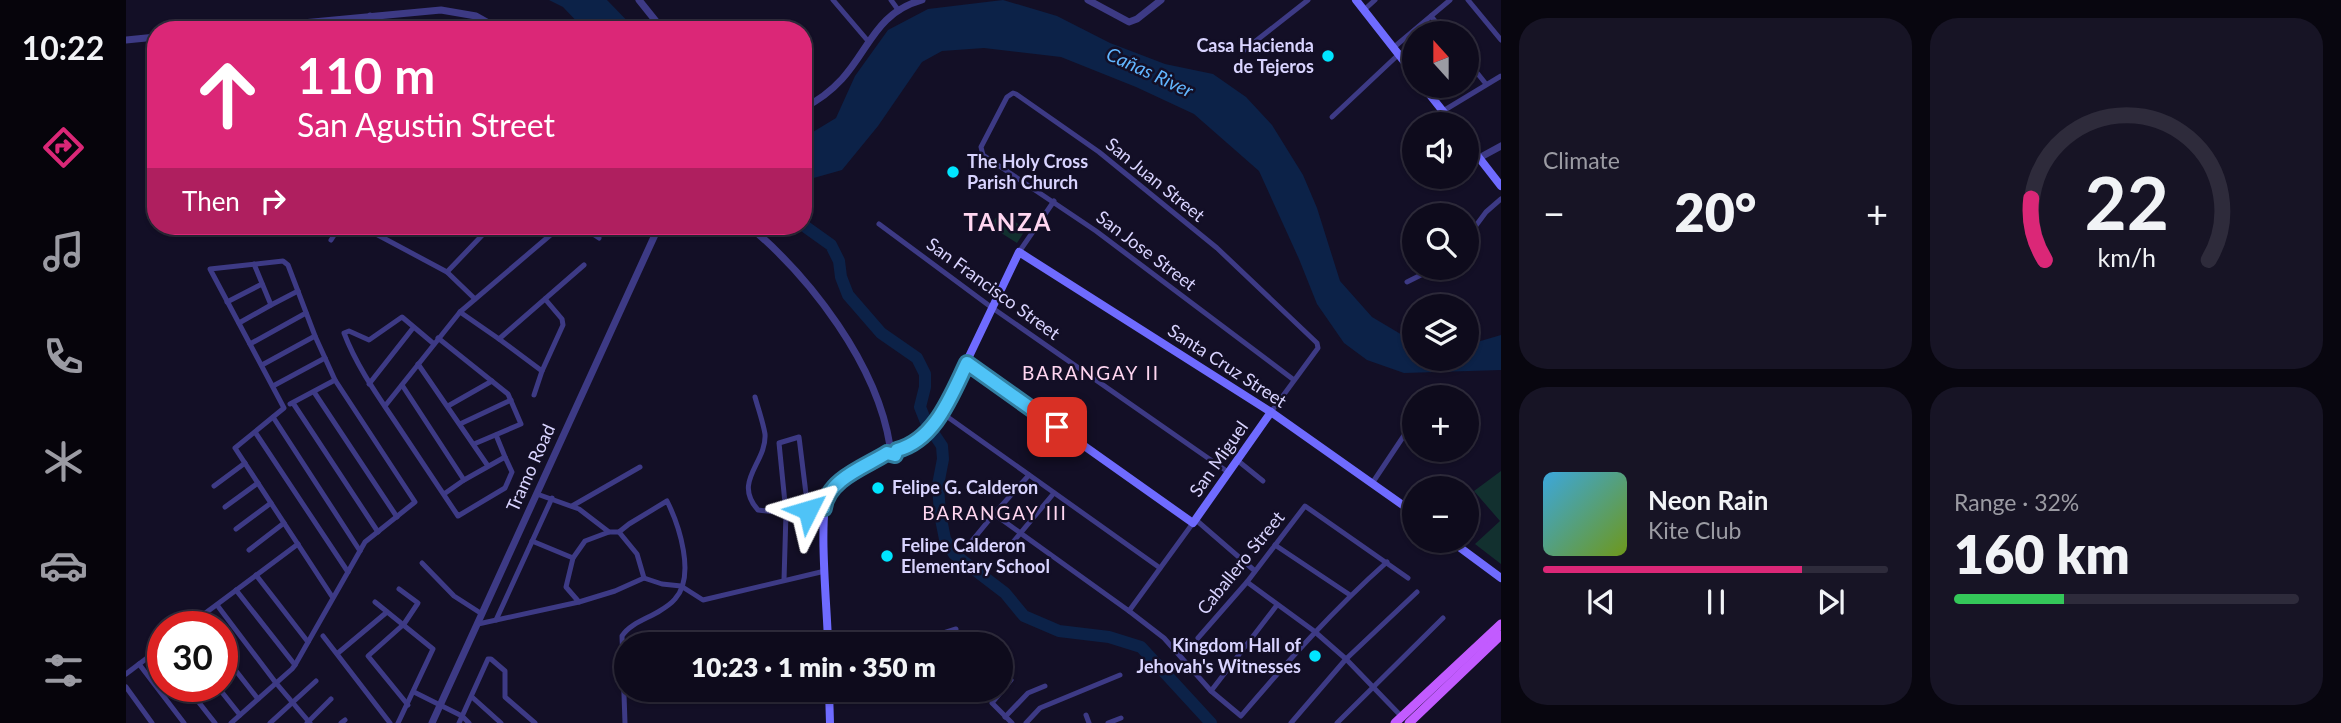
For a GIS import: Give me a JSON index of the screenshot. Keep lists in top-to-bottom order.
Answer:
{
  "streets": {
    "main road": ["Santa Cruz Street", "San Miguel"],
    "street": [
      "San Juan Street",
      "San Jose Street",
      "San Francisco Street",
      "Tramo Road",
      "Caballero Street"
    ]
  },
  "crossings": [
    ["San Juan Street", "San Jose Street"],
    ["San Juan Street", "San Miguel"],
    ["San Jose Street", "San Miguel"],
    ["San Francisco Street", "San Miguel"],
    ["Santa Cruz Street", "San Miguel"]
  ],
  "districts": ["TANZA", "BARANGAY II", "BARANGAY III"],
  "water": ["Cañas River"],
  "places": [
    "Casa Hacienda de Tejeros",
    "The Holy Cross Parish Church",
    "Felipe G. Calderon",
    "Felipe Calderon Elementary School",
    "Kingdom Hall of Jehovah's Witnesses"
  ],
  "north": "top",
  "page": {
    "tabs": "10:22",
    "tile": [
      "Climate",
      ["Range · 32%", "160 km"]
    ],
    "map_buttons": ["+", "−"],
    "turn": ["110 m", "San Agustin Street"],
    "then": "Then",
    "heat": ["−", "20°", "+"],
    "song": ["Neon Rain", "Kite Club"],
    "limit": "30",
    "trip": "10:23 · 1 min · 350 m",
    "gauge": ["22", "km/h"]
  }
}
